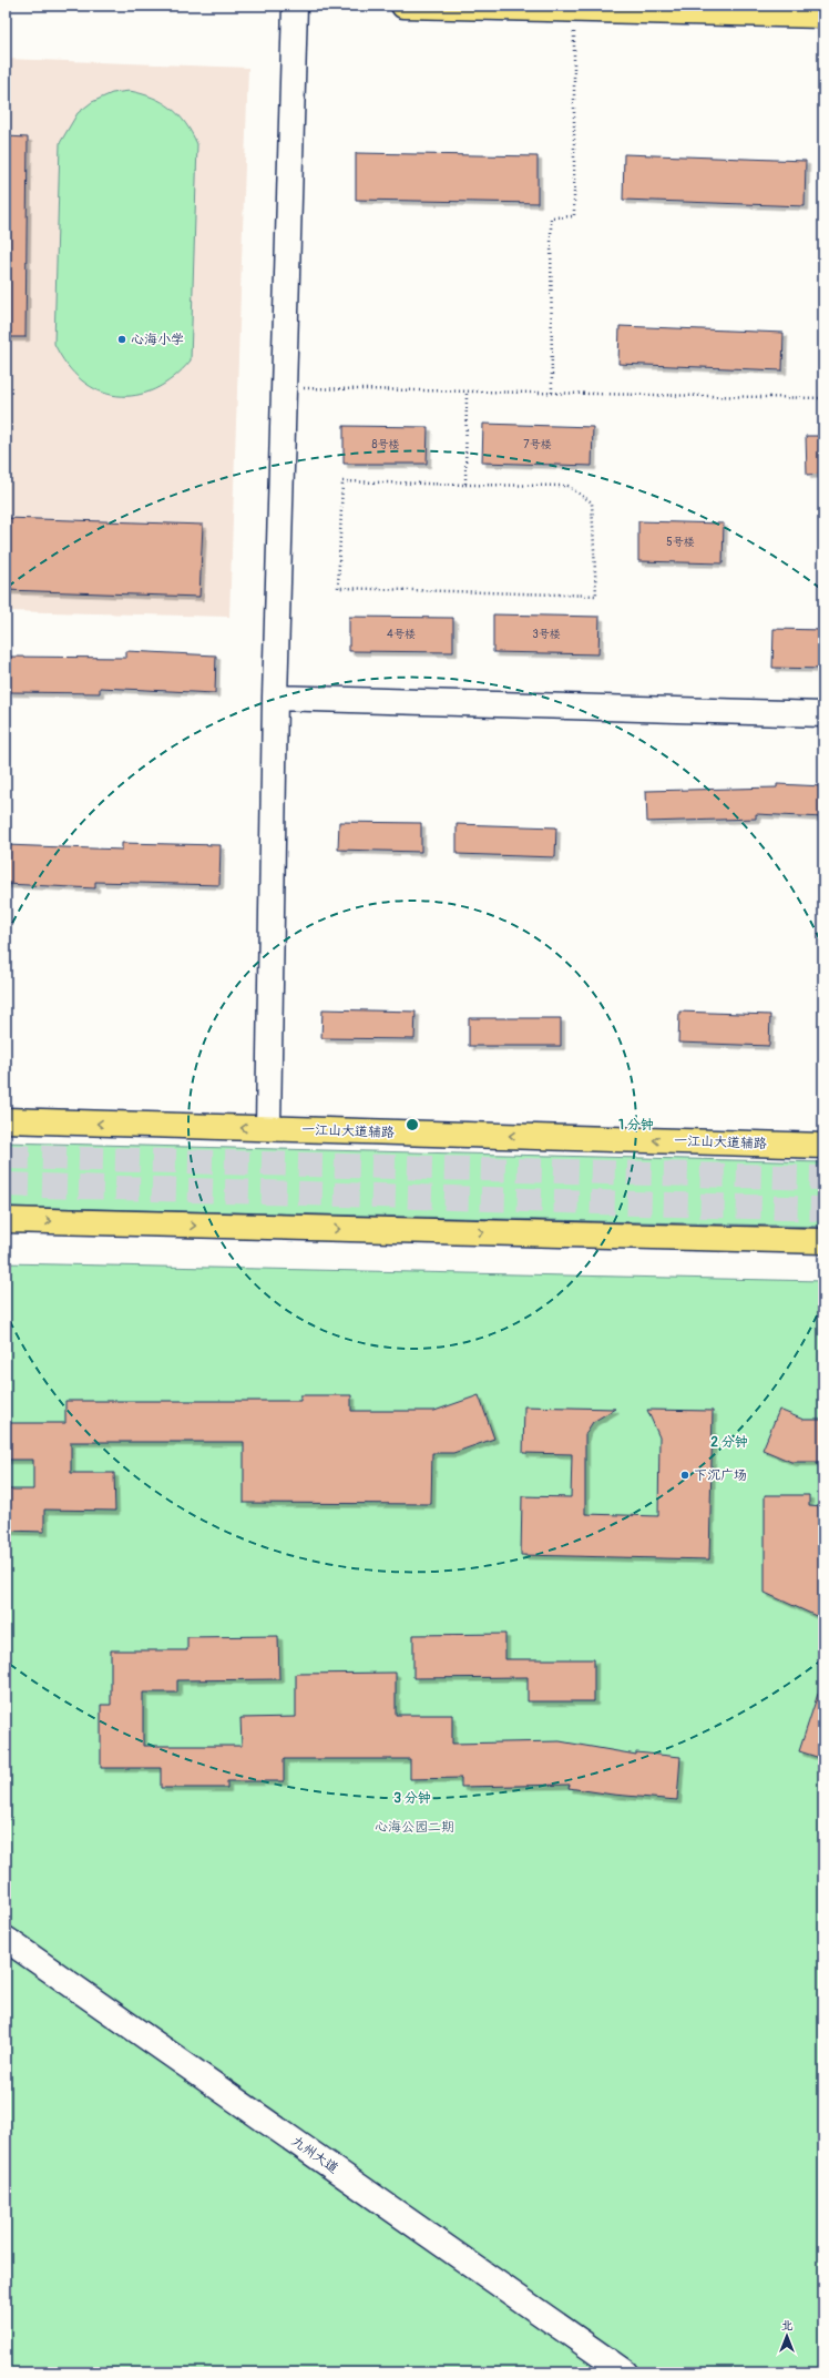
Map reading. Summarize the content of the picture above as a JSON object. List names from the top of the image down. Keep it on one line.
{"streets":{"main road":["一江山大道辅路"],"street":["九州大道"]},"parks":["心海公园二期"],"places":["心海小学","下沉广场"],"house_numbers":["8号楼","7号楼","5号楼","4号楼","3号楼"],"north":"top","rings":["1 分钟","2 分钟","3 分钟"]}
